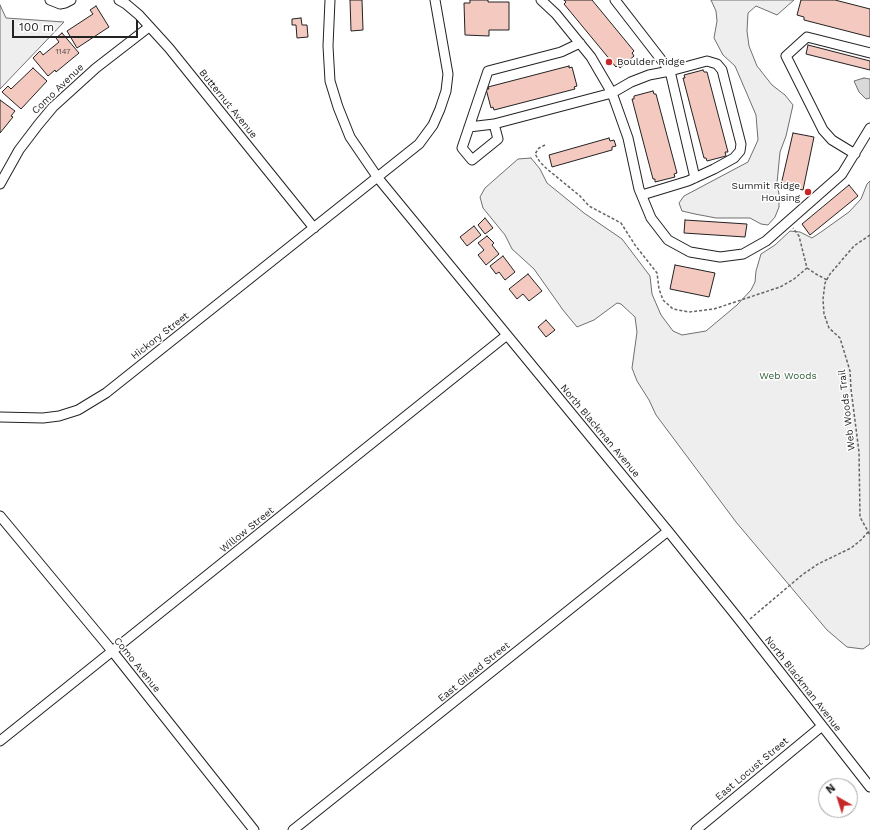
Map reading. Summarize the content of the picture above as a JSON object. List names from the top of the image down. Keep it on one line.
{"streets":{"street":["Como Avenue","Butternut Avenue","Hickory Street","North Blackman Avenue","Willow Street","East Gilead Street","East Locust Street"],"path":["Web Woods Trail"]},"crossings":[["Como Avenue","Butternut Avenue"],["Como Avenue","Willow Street"],["Butternut Avenue","Hickory Street"],["Hickory Street","North Blackman Avenue"],["North Blackman Avenue","Willow Street"],["North Blackman Avenue","East Gilead Street"],["North Blackman Avenue","East Locust Street"]],"parks":["Web Woods"],"places":["Boulder Ridge","Summit Ridge Housing"],"house_numbers":["1147"],"scale_bar":"100 m","north":"top left"}
